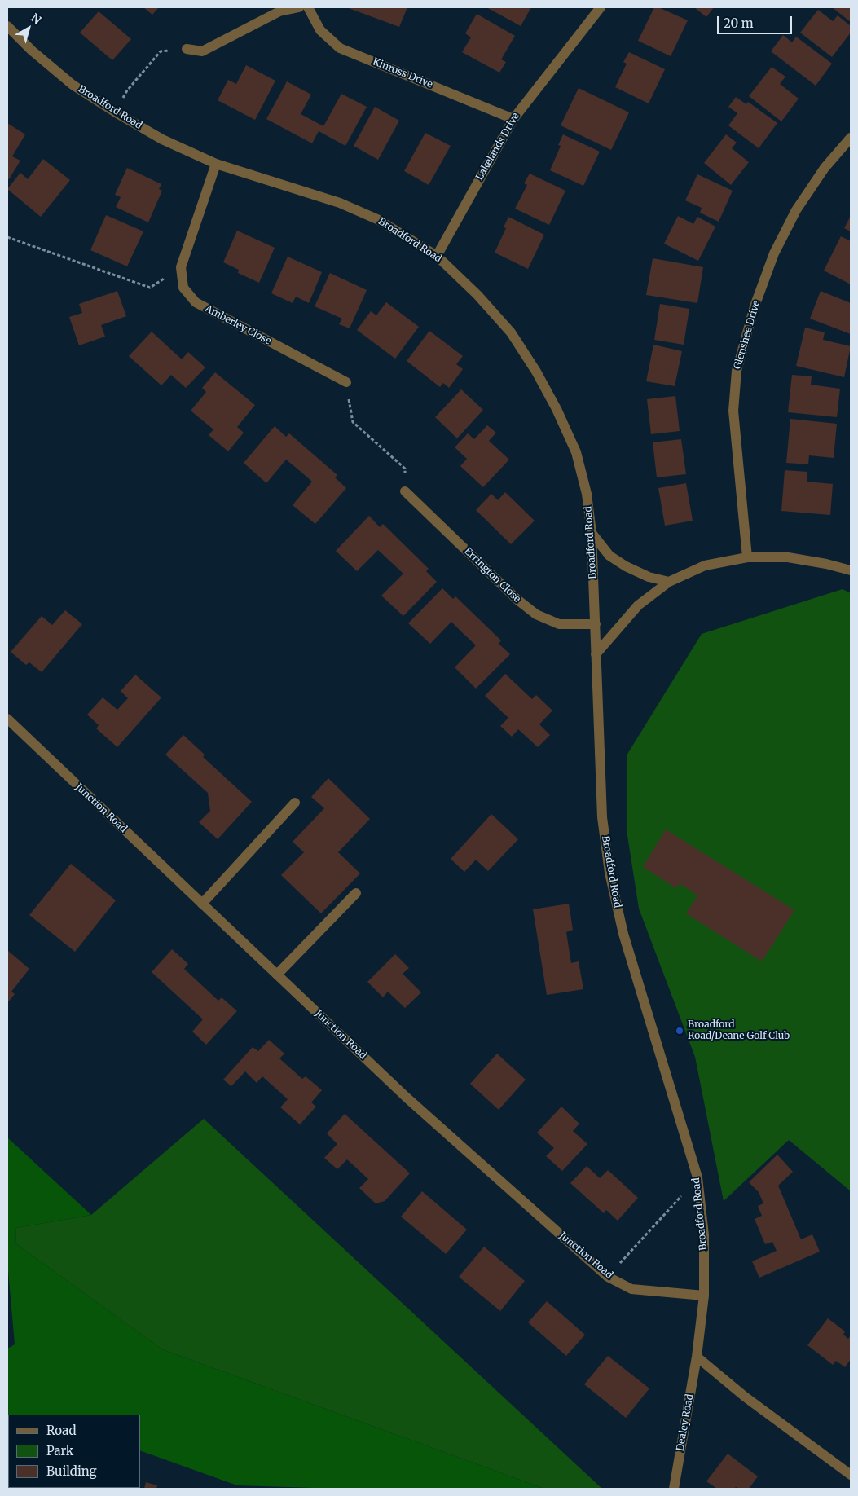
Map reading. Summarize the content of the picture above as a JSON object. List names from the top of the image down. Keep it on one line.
{"streets":{"street":["Kinross Drive","Broadford Road","Lakelands Drive","Amberley Close","Glenshee Drive","Errington Close","Junction Road","Dealey Road"]},"crossings":[["Kinross Drive","Lakelands Drive"],["Broadford Road","Lakelands Drive"],["Broadford Road","Amberley Close"],["Broadford Road","Errington Close"],["Broadford Road","Junction Road"],["Broadford Road","Dealey Road"]],"places":["Broadford Road/Deane Golf Club"],"legend":["Road","Park","Building"],"scale_bar":"20 m","north":"top right"}
